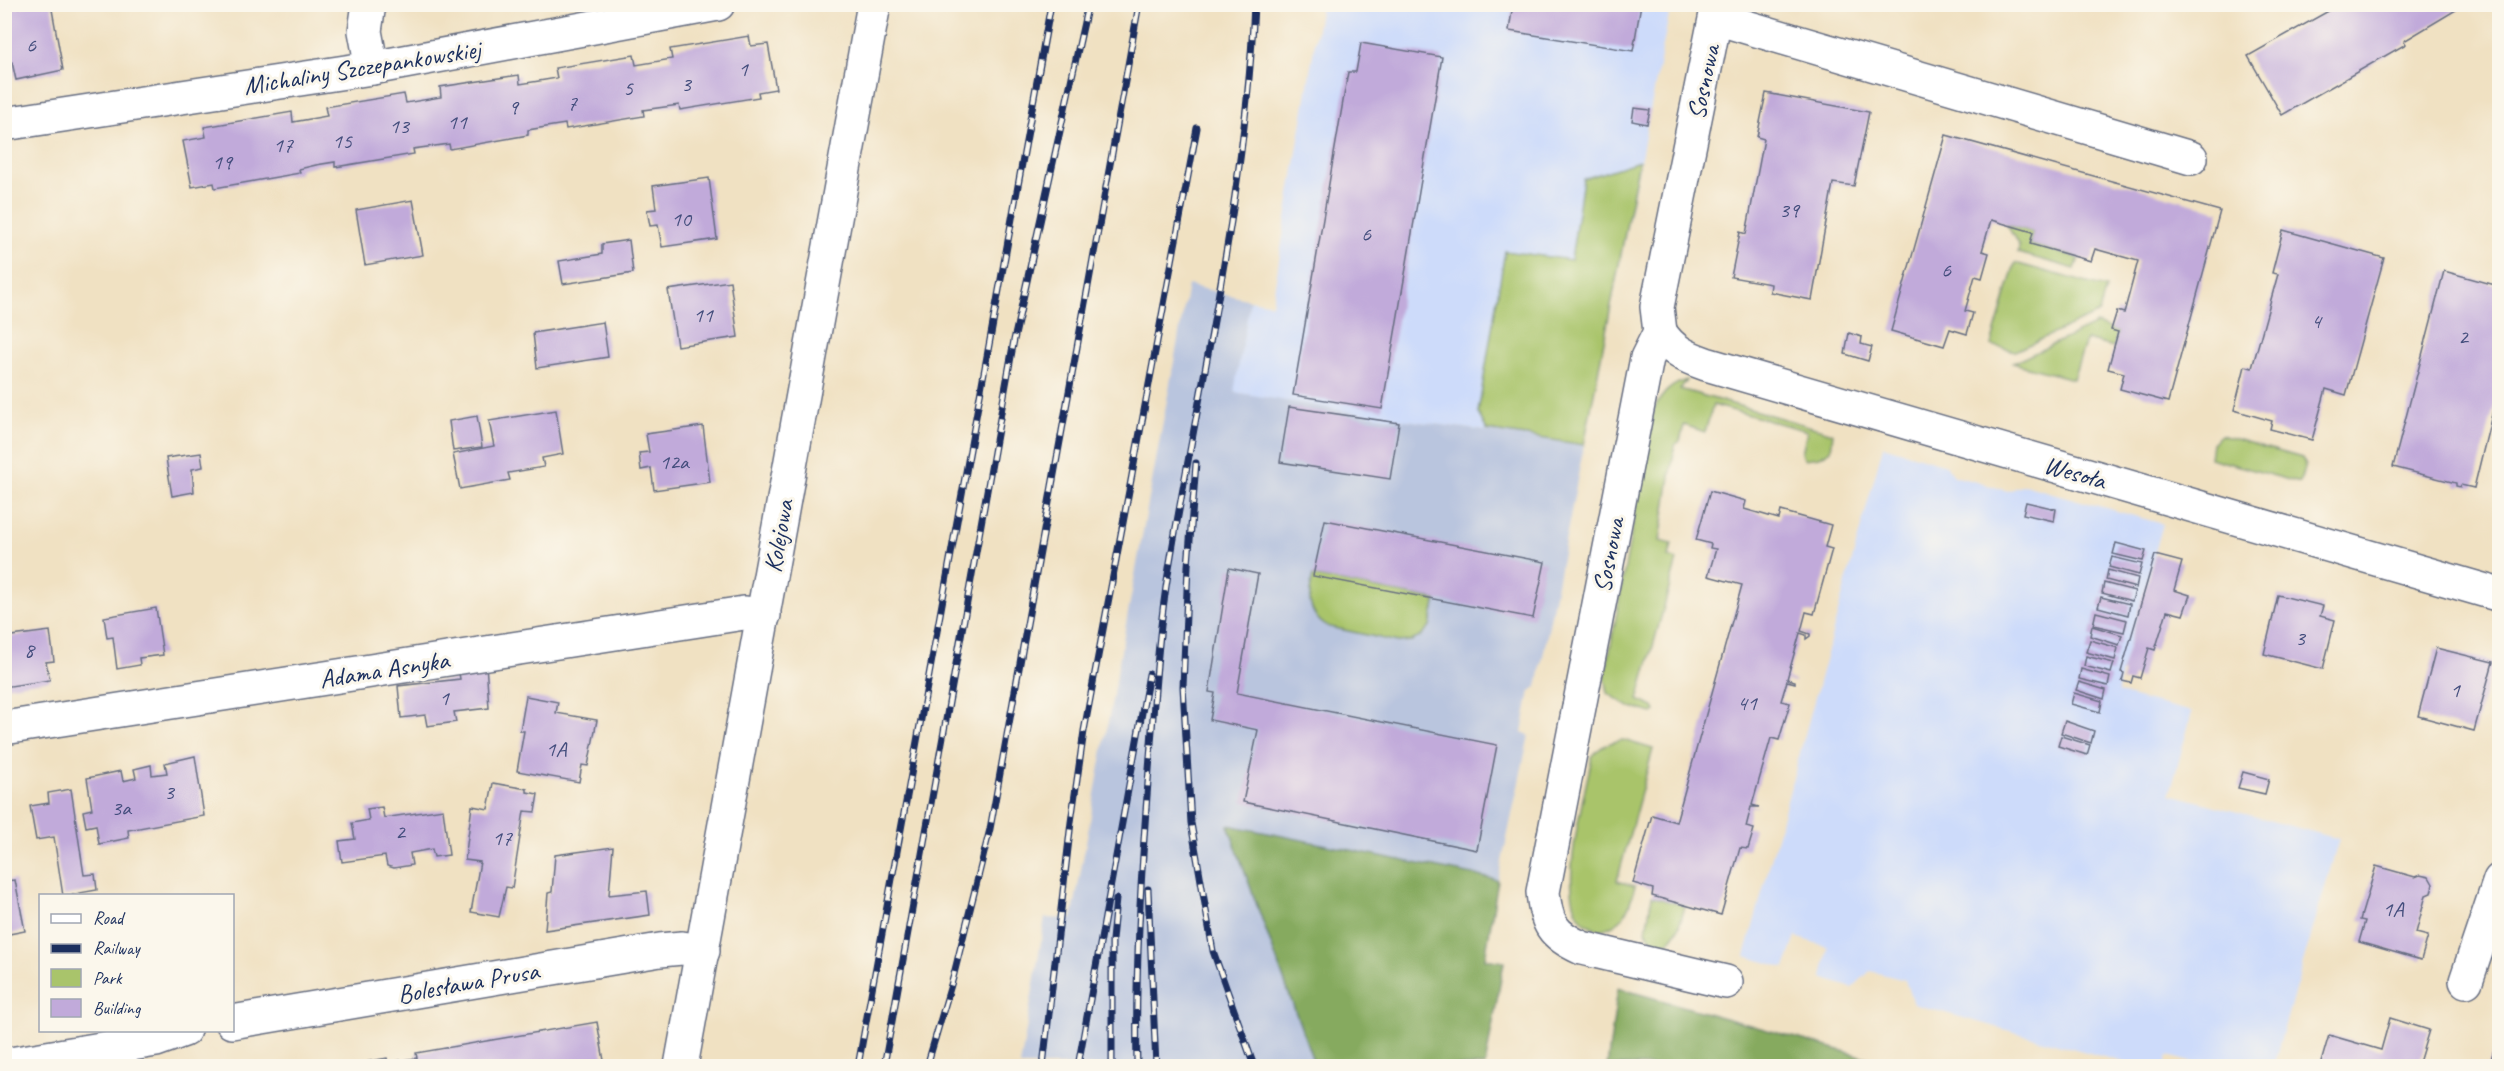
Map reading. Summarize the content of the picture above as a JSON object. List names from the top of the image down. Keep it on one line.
{"streets":{"street":["Michaliny Szczepankowskiej","Sosnowa","Wesoła","Kolejowa","Adama Asnyka","Bolesława Prusa"]},"crossings":[["Sosnowa","Wesoła"],["Kolejowa","Adama Asnyka"],["Kolejowa","Bolesława Prusa"]],"house_numbers":["6","1","3","5","7","9","11","13","15","17","19","39","10","6","6","11","4","2","12a","3","8","1","1","41","1A","3","3a","2","17","1A"],"legend":["Road","Railway","Park","Building"]}
